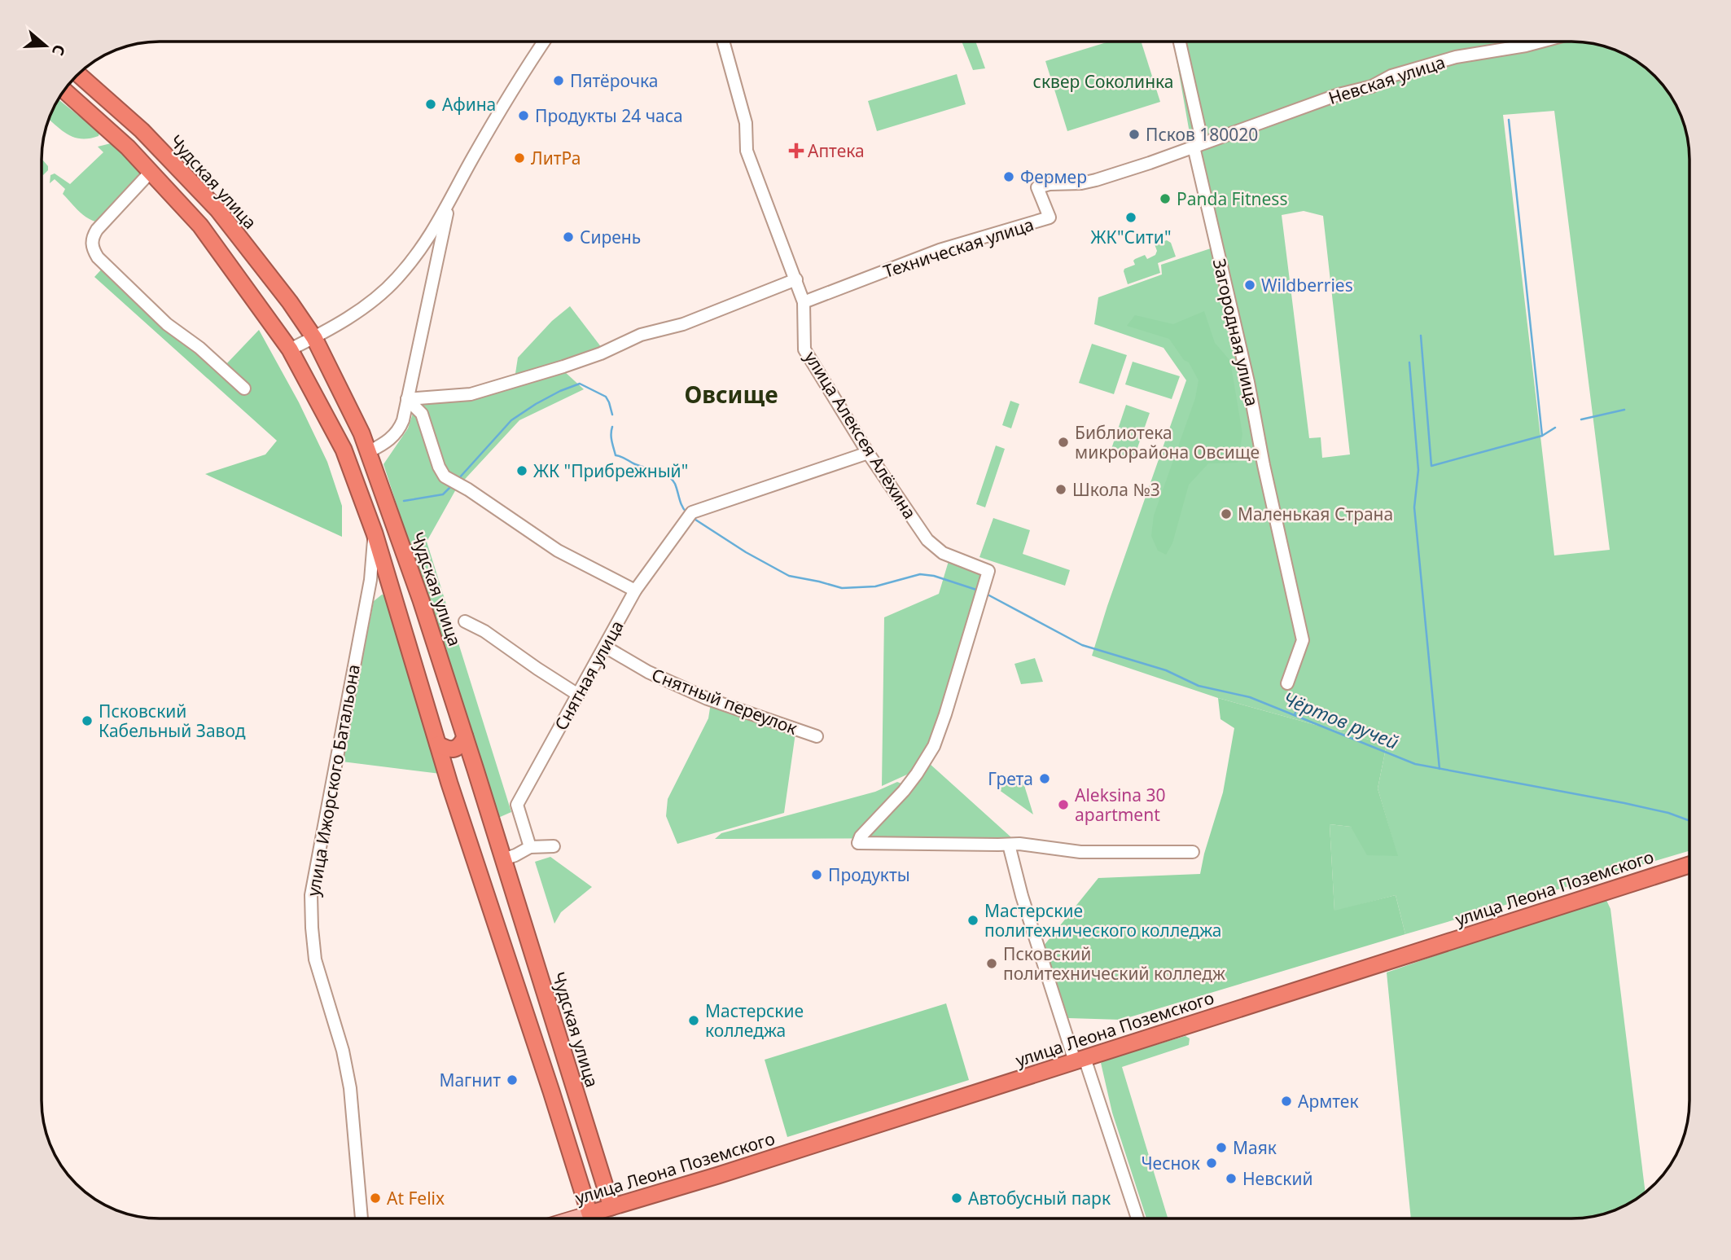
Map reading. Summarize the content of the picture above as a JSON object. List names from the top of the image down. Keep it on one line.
{"streets":{"highway":["Чудская улица","улица Леона Поземского"],"street":["Невская улица","Техническая улица","Загородная улица","улица Алексея Алёхина","Снятная улица","Снятный переулок","улица Ижорского Батальона"]},"crossings":[["Невская улица","Техническая улица"],["Невская улица","Загородная улица"],["Чудская улица","улица Леона Поземского"],["Техническая улица","Загородная улица"],["Техническая улица","улица Алексея Алёхина"],["улица Алексея Алёхина","Снятная улица"],["Снятная улица","Снятный переулок"]],"districts":["Овсище"],"water":["Чёртов ручей"],"parks":["сквер Соколинка"],"places":{"other":["Пятёрочка","Афина","Продукты 24 часа","Псков 180020","ЛитРа","Фермер","Panda Fitness","ЖК\"Сити\"","Сирень","Wildberries","Библиотека микрорайона Овсище","ЖК \"Прибрежный\"","Школа №3","Маленькая Страна","Псковский Кабельный Завод","Грета","Aleksina 30 apartment","Продукты","Мастерские политехнического колледжа","Псковский политехнический колледж","Мастерские колледжа","Магнит","Армтек","Маяк","Чеснок","Невский","At Felix","Автобусный парк"],"health":["Аптека"]},"north":"right"}
